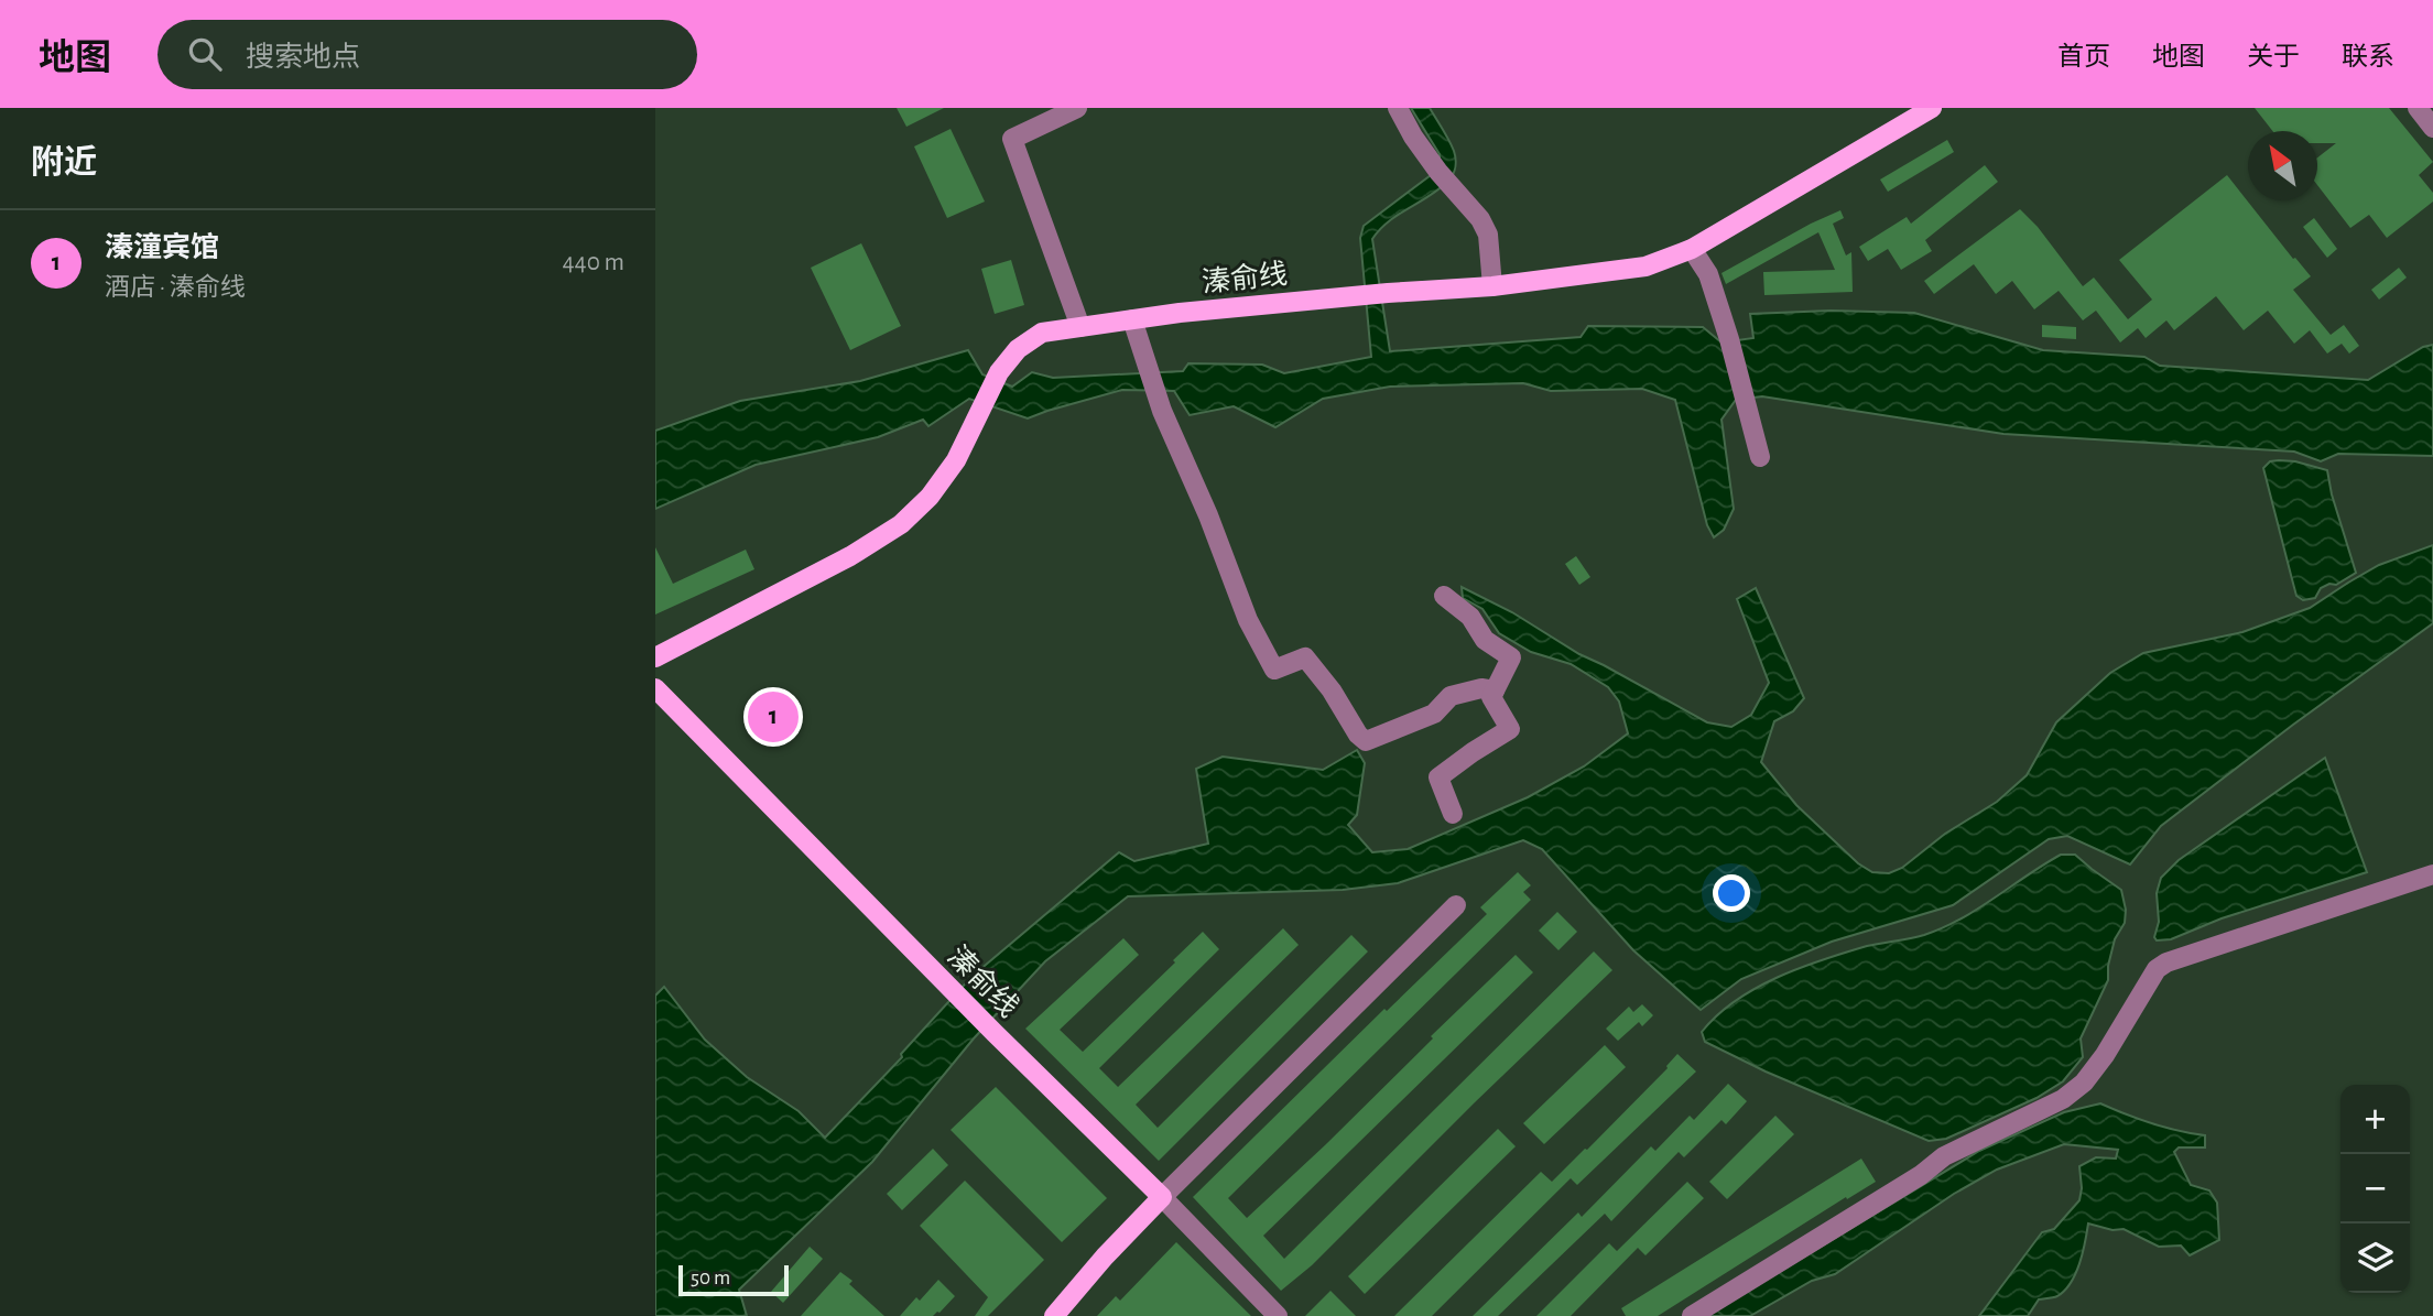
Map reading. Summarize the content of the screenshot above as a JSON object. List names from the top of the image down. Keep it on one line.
{"streets":{"main road":["溱俞线"]},"scale_bar":"50 m","north":"top left","page":{"header":"地图","search":"搜索地点","nav":["首页","地图","关于","联系"],"heading":"附近","list":[{"mark":"1","name":"溱潼宾馆","note":"酒店 · 溱俞线","value":"440 m"}],"pins":"1","map_buttons":["+","−"],"scale":"50 m"}}
